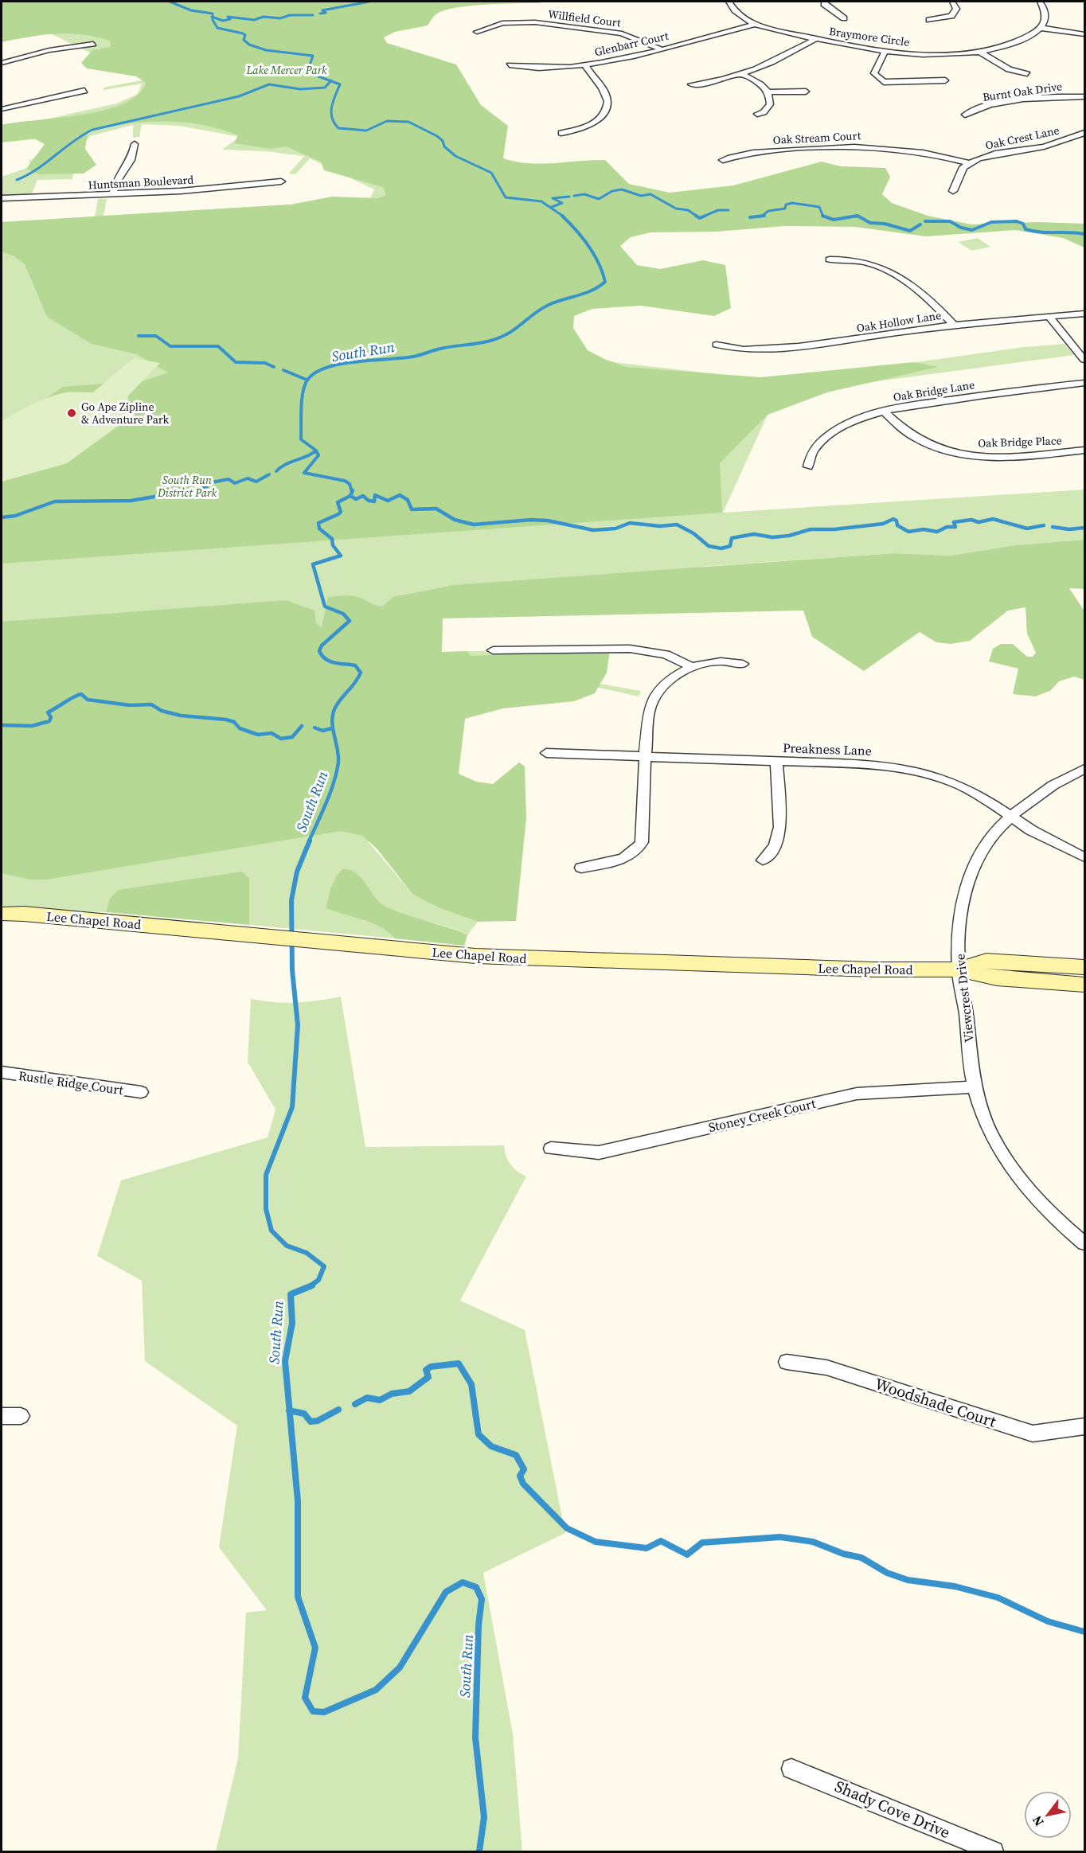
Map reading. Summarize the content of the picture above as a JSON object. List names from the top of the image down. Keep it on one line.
{"streets":{"main road":["Lee Chapel Road"],"street":["Willfield Court","Braymore Circle","Glenbarr Court","Burnt Oak Drive","Oak Stream Court","Oak Crest Lane","Huntsman Boulevard","Oak Hollow Lane","Oak Bridge Lane","Oak Bridge Place","Preakness Lane","Viewcrest Drive","Rustle Ridge Court","Stoney Creek Court","Woodshade Court","Shady Cove Drive"]},"crossings":[["Willfield Court","Glenbarr Court"],["Braymore Circle","Glenbarr Court"],["Oak Stream Court","Oak Crest Lane"],["Oak Bridge Lane","Oak Bridge Place"],["Preakness Lane","Viewcrest Drive"],["Lee Chapel Road","Viewcrest Drive"],["Viewcrest Drive","Stoney Creek Court"]],"water":["South Run"],"parks":["Lake Mercer Park","South Run District Park"],"places":["Go Ape Zipline & Adventure Park"],"north":"bottom left"}
